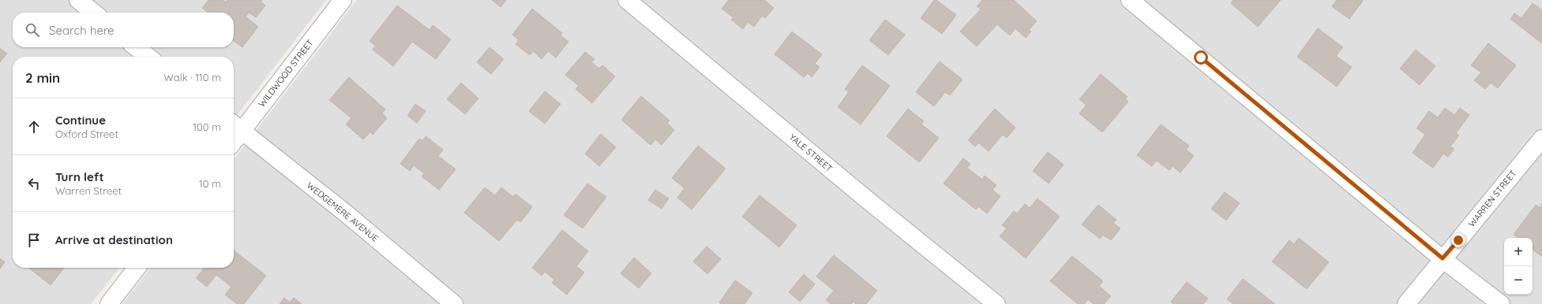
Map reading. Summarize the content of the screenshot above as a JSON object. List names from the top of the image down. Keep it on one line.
{"streets":{"street":["WILDWOOD STREET","YALE STREET","WARREN STREET","WEDGEMERE AVENUE"]},"crossings":[["WILDWOOD STREET","WEDGEMERE AVENUE"]],"page":{"search":"Search here","heading":["2 min","Walk · 110 m"],"list":[["Continue","Oxford Street","100 m"],["Turn left","Warren Street","10 m"],"Arrive at destination"],"map_buttons":["+","−"]}}
